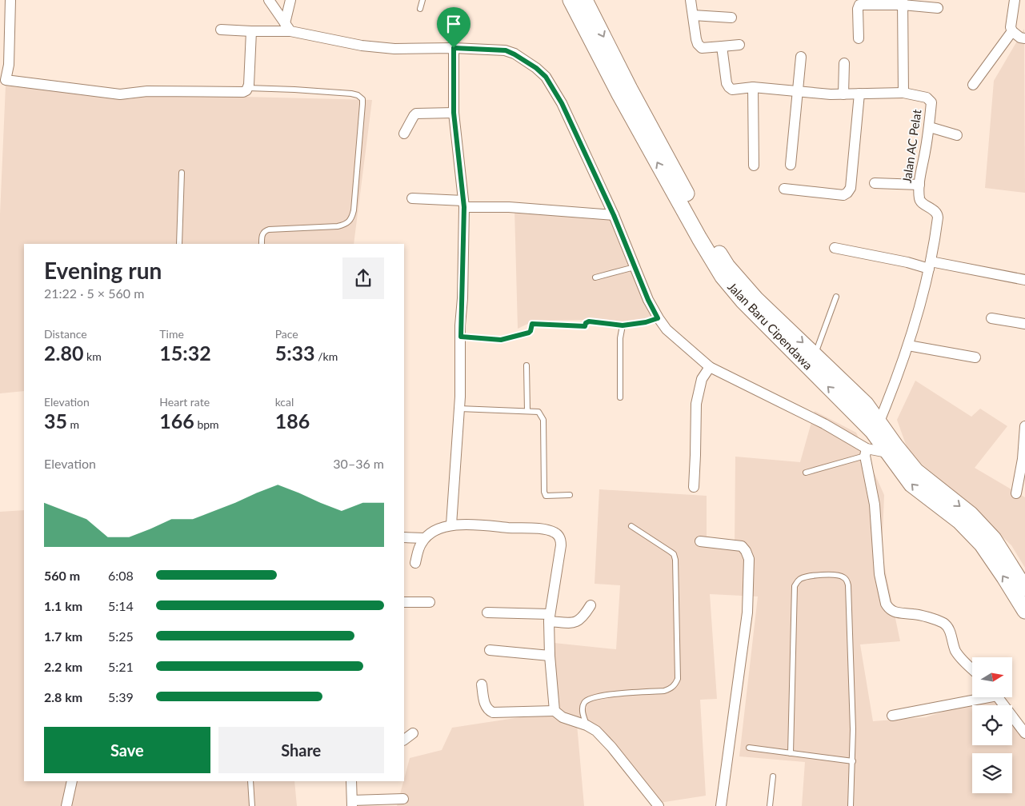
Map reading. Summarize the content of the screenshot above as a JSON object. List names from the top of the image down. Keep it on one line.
{"streets":{"main road":["Jalan Baru Cipendawa"],"street":["Jalan AC Pelat"]},"north":"right","page":{"heading":["Evening run","21:22 · 5 × 560 m"],"stats":[["Distance","2.80 km"],["Time","15:32"],["Pace","5:33 /km"],["Elevation","35 m"],["Heart rate","166 bpm"],["kcal","186"]],"chart":["Elevation","30–36 m"],"list":[{"name":"560 m","note":"6:08"},{"name":"1.1 km","note":"5:14"},{"name":"1.7 km","note":"5:25"},{"name":"2.2 km","note":"5:21"},{"name":"2.8 km","note":"5:39"}],"buttons":["Save","Share"]}}
